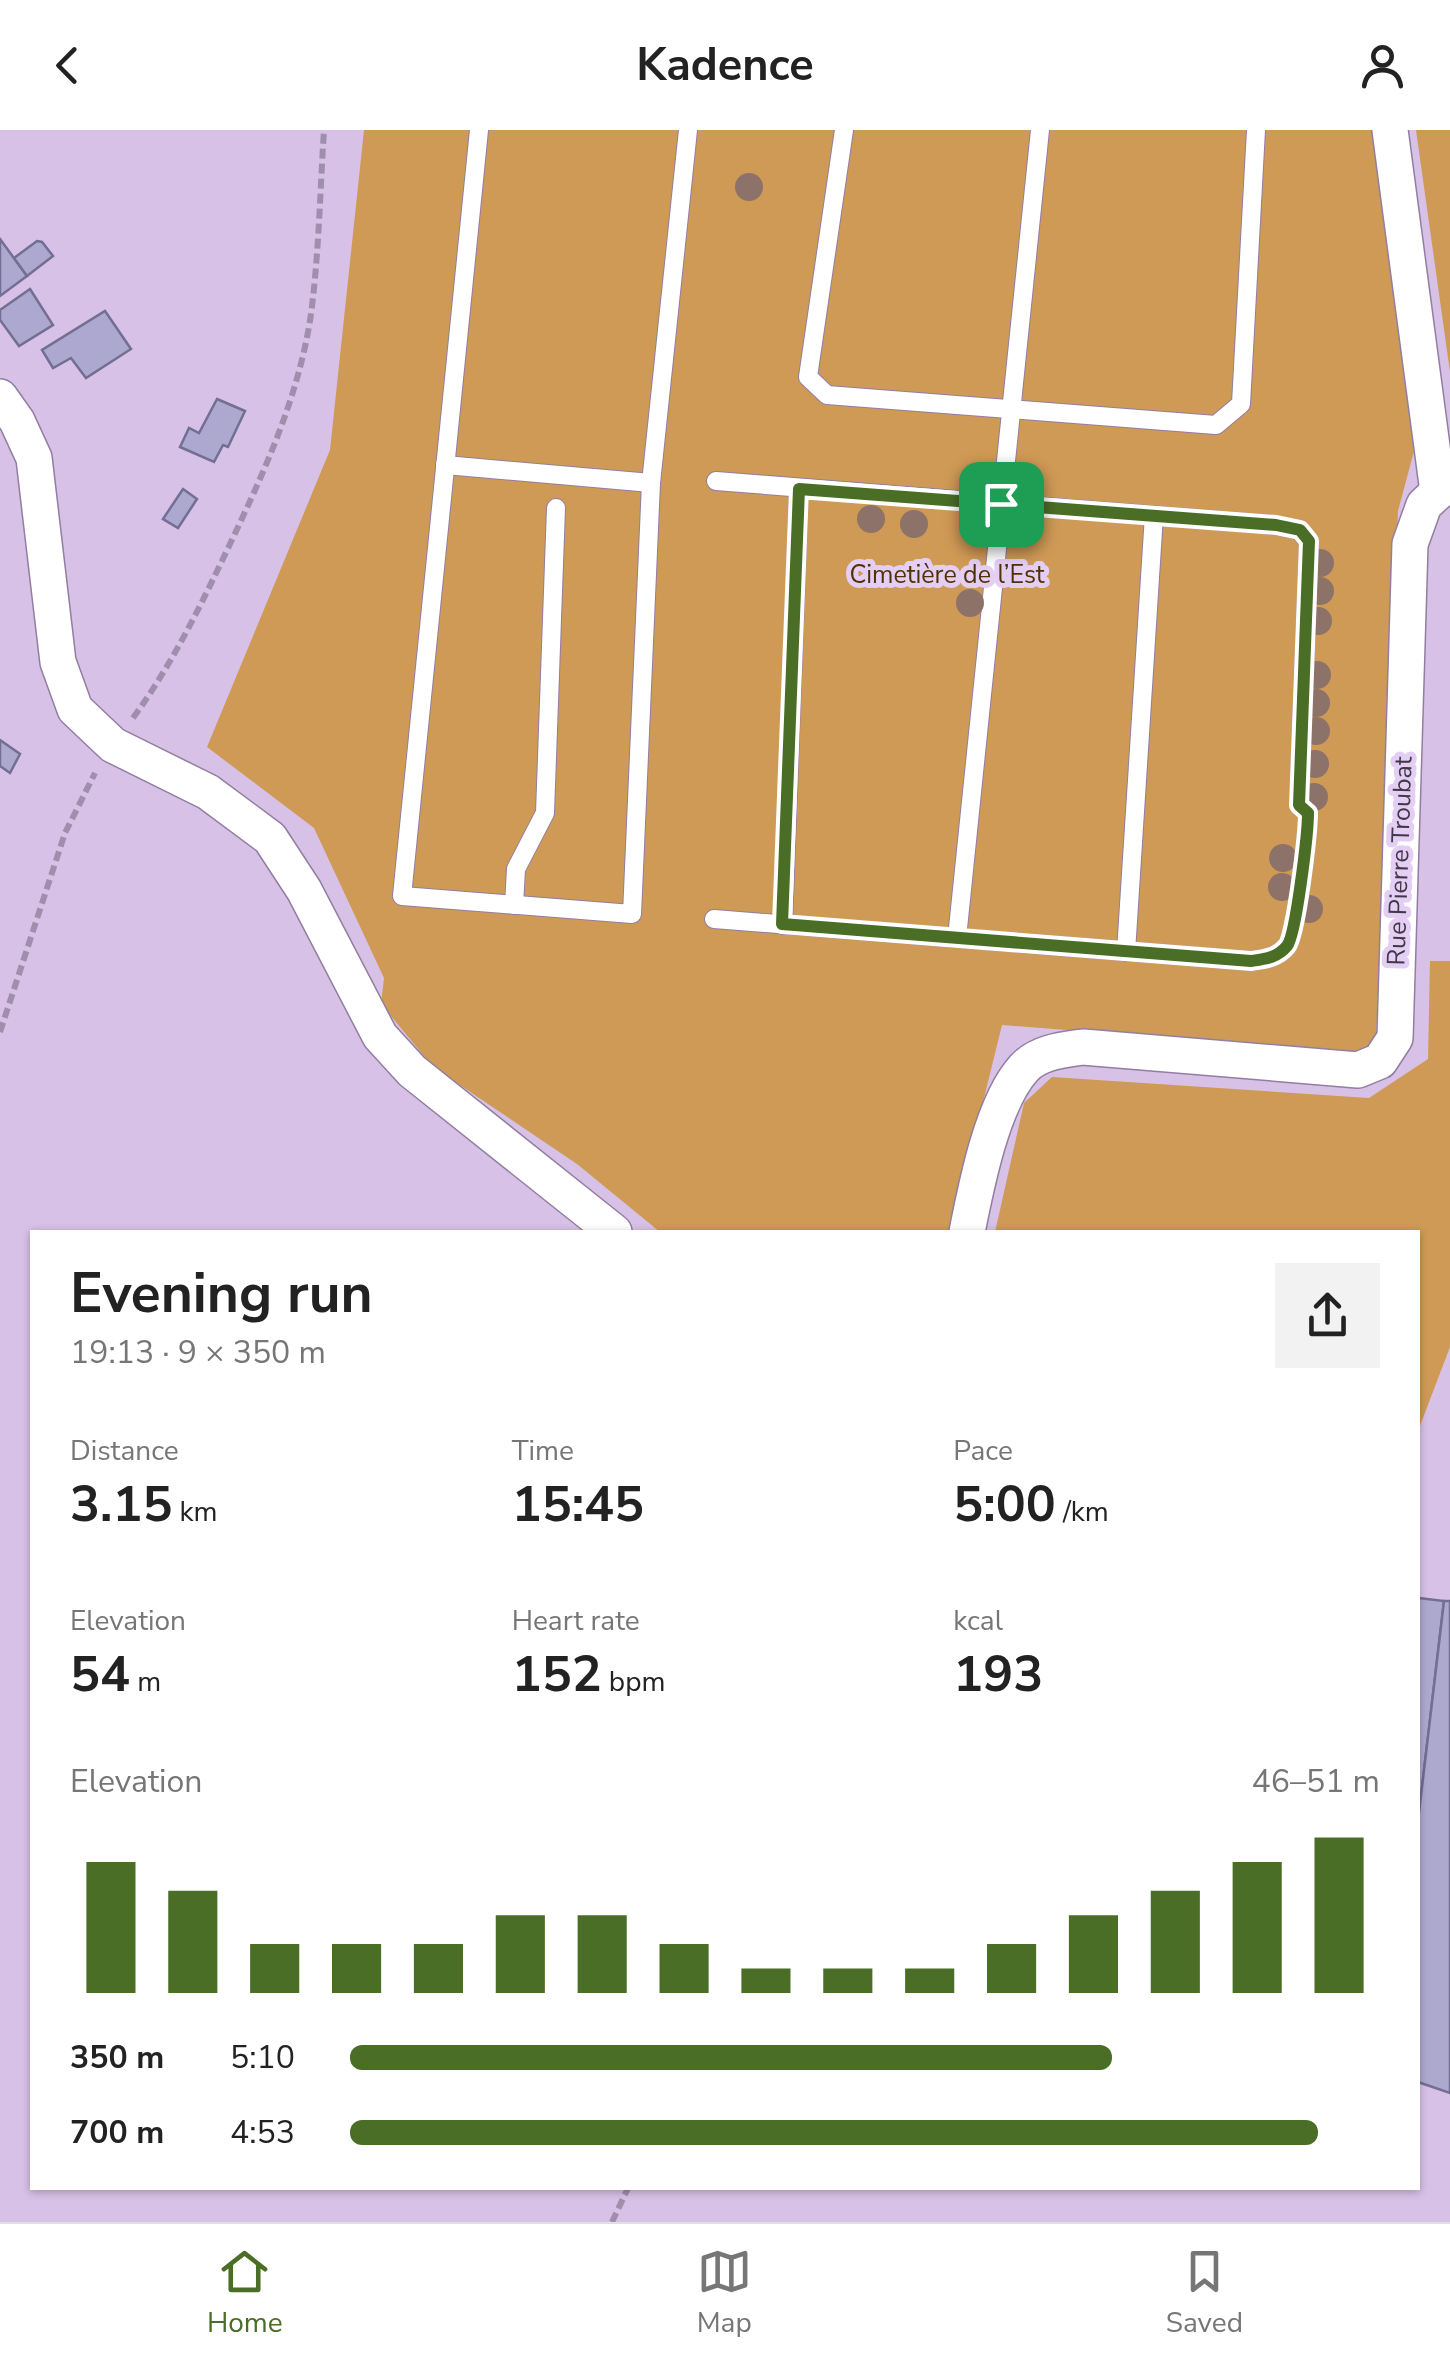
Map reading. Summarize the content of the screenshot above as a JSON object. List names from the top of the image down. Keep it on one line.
{"streets":{"street":["Rue Pierre Troubat"]},"parks":["Cimetière de l’Est"],"page":{"header":"Kadence","heading":["Evening run","19:13 · 9 × 350 m"],"stats":[["Distance","3.15 km"],["Time","15:45"],["Pace","5:00 /km"],["Elevation","54 m"],["Heart rate","152 bpm"],["kcal","193"]],"chart":["Elevation","46–51 m"],"list":[{"name":"350 m","note":"5:10"},{"name":"700 m","note":"4:53"}],"tabs":["Home","Map","Saved"]}}
